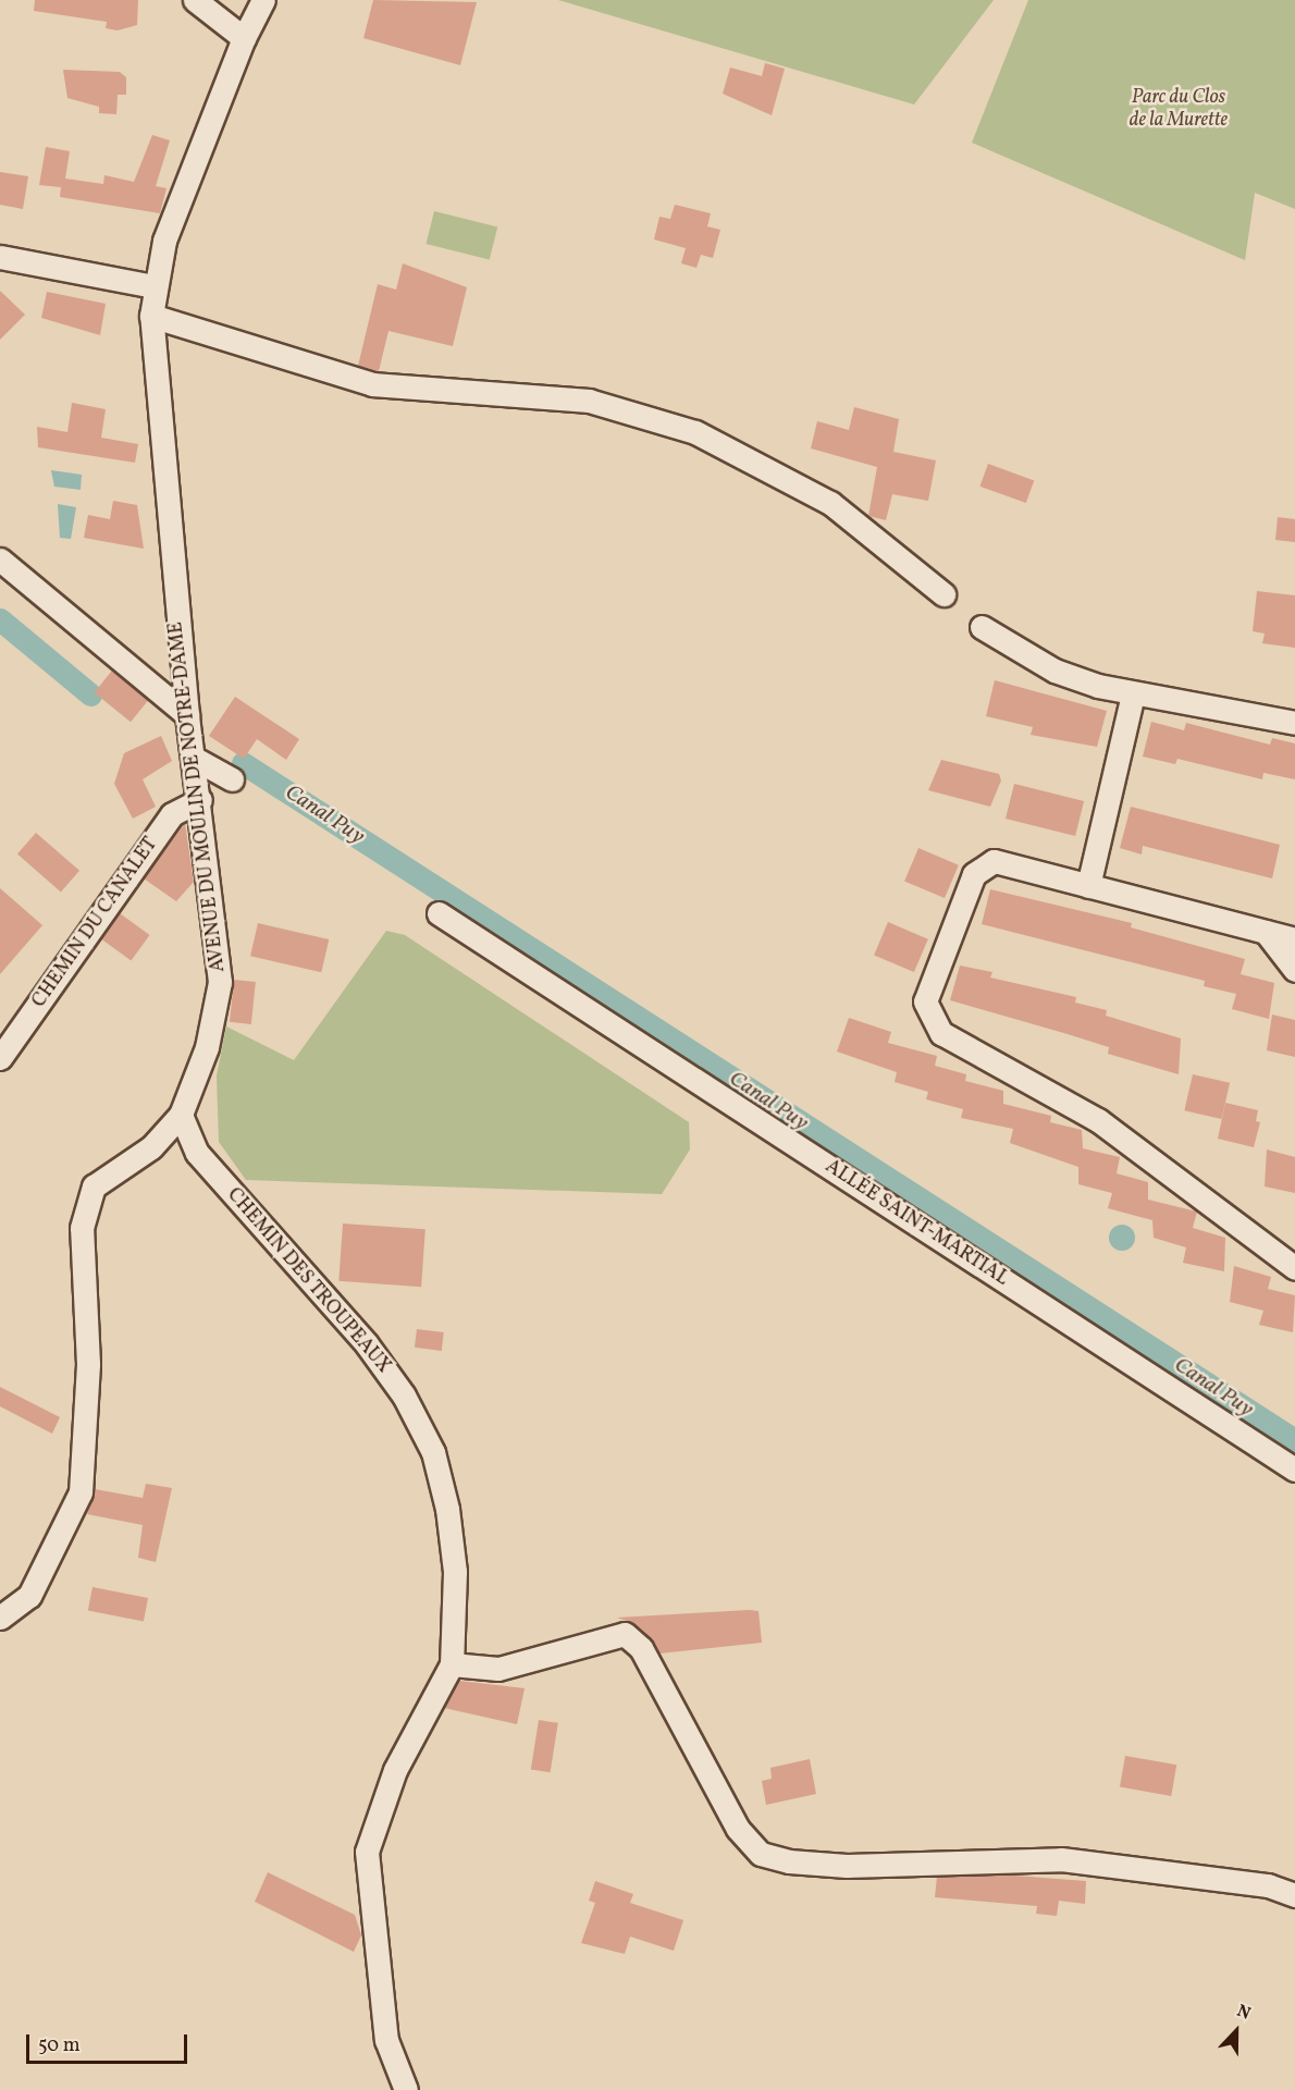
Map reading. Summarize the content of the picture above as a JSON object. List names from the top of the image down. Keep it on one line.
{"streets":{"street":["AVENUE DU MOULIN DE NOTRE-DAME","CHEMIN DU CANALET","ALLÉE SAINT-MARTIAL","CHEMIN DES TROUPEAUX"]},"crossings":[["AVENUE DU MOULIN DE NOTRE-DAME","CHEMIN DU CANALET"],["AVENUE DU MOULIN DE NOTRE-DAME","CHEMIN DES TROUPEAUX"]],"water":["Canal Puy"],"parks":["Parc du Clos de la Murette"],"scale_bar":"50 m","north":"top"}
